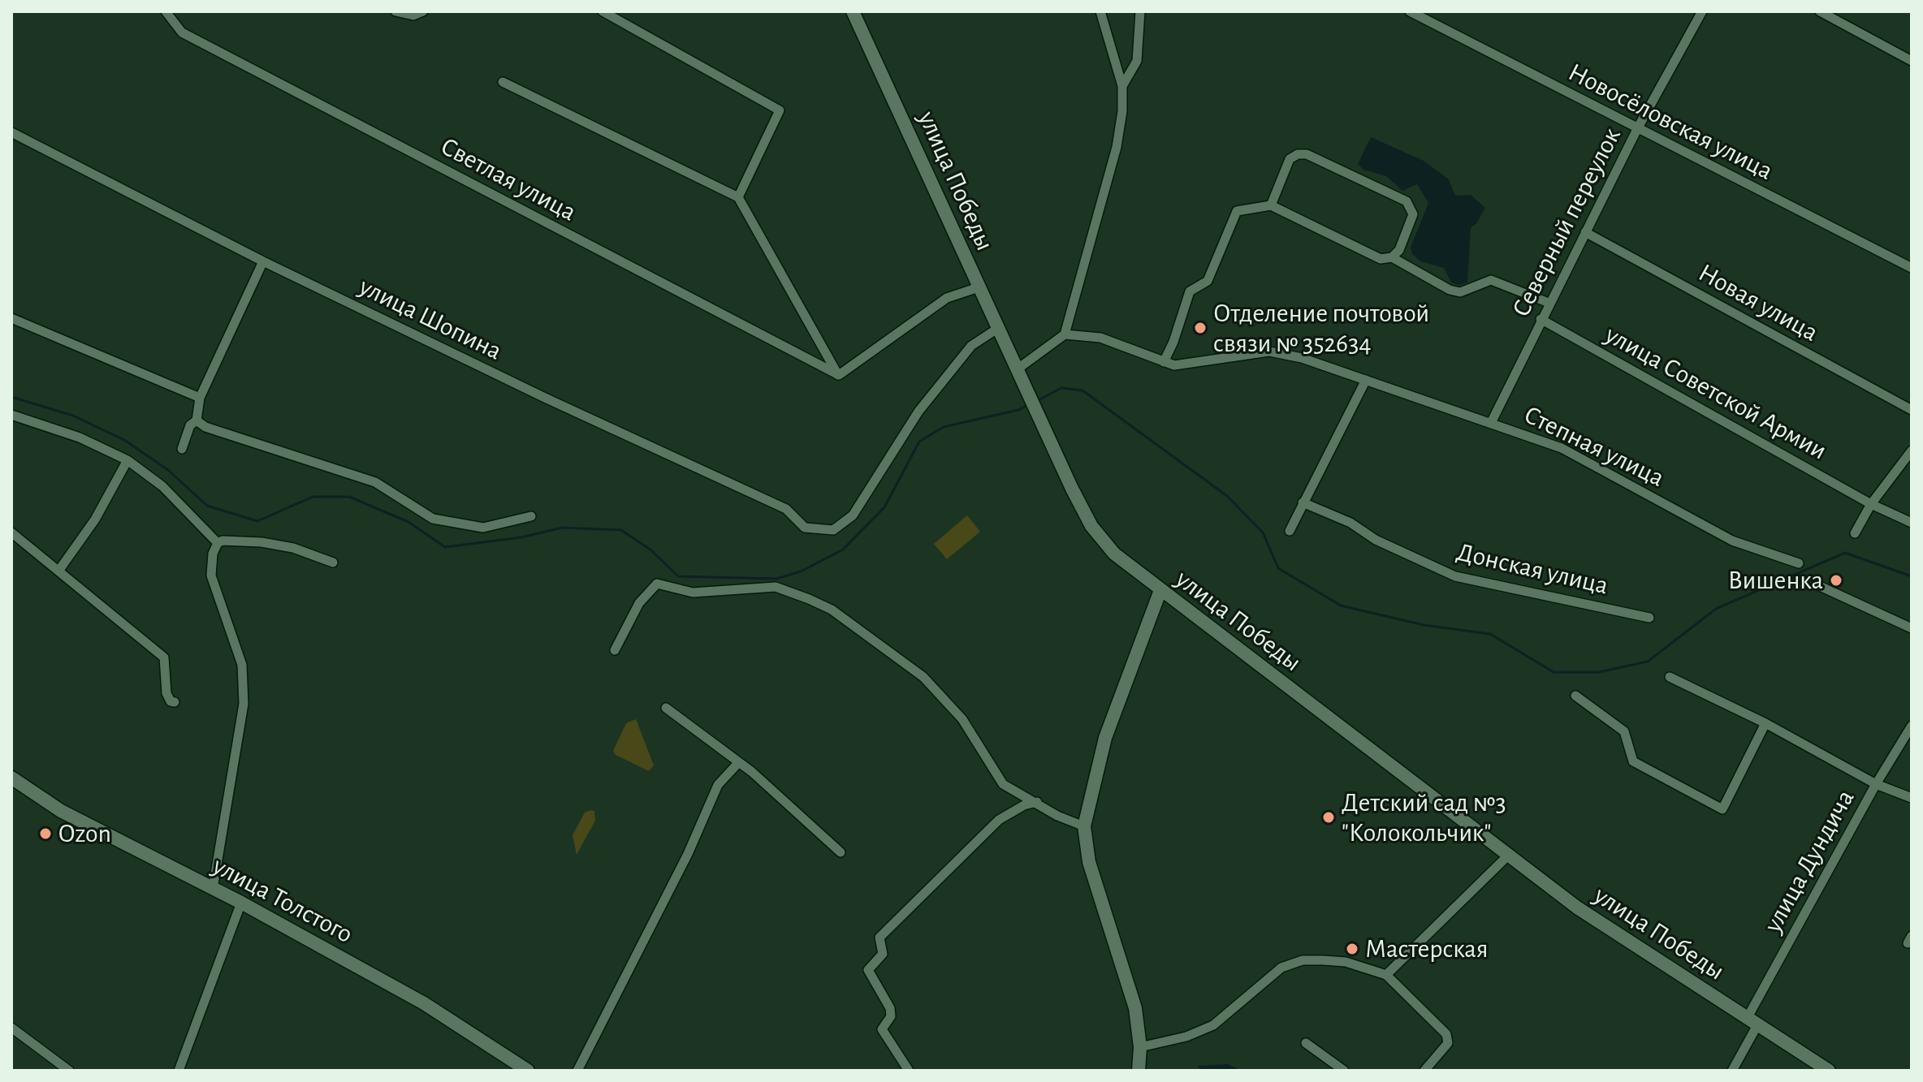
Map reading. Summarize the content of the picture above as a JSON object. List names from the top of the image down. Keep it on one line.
{"streets":{"street":["Новосёловская улица","Светлая улица","улица Победы","Северный переулок","Новая улица","улица Шопина","улица Советской Армии","Степная улица","Донская улица","улица Дундича","улица Толстого"]},"crossings":[["Новосёловская улица","Северный переулок"],["улица Победы","улица Шопина"],["улица Победы","улица Дундича"],["Северный переулок","Новая улица"],["Северный переулок","улица Советской Армии"],["Северный переулок","Степная улица"]],"places":["Отделение почтовой связи № 352634","Вишенка","Детский сад №3 \"Колокольчик\"","Ozon","Мастерская"]}
